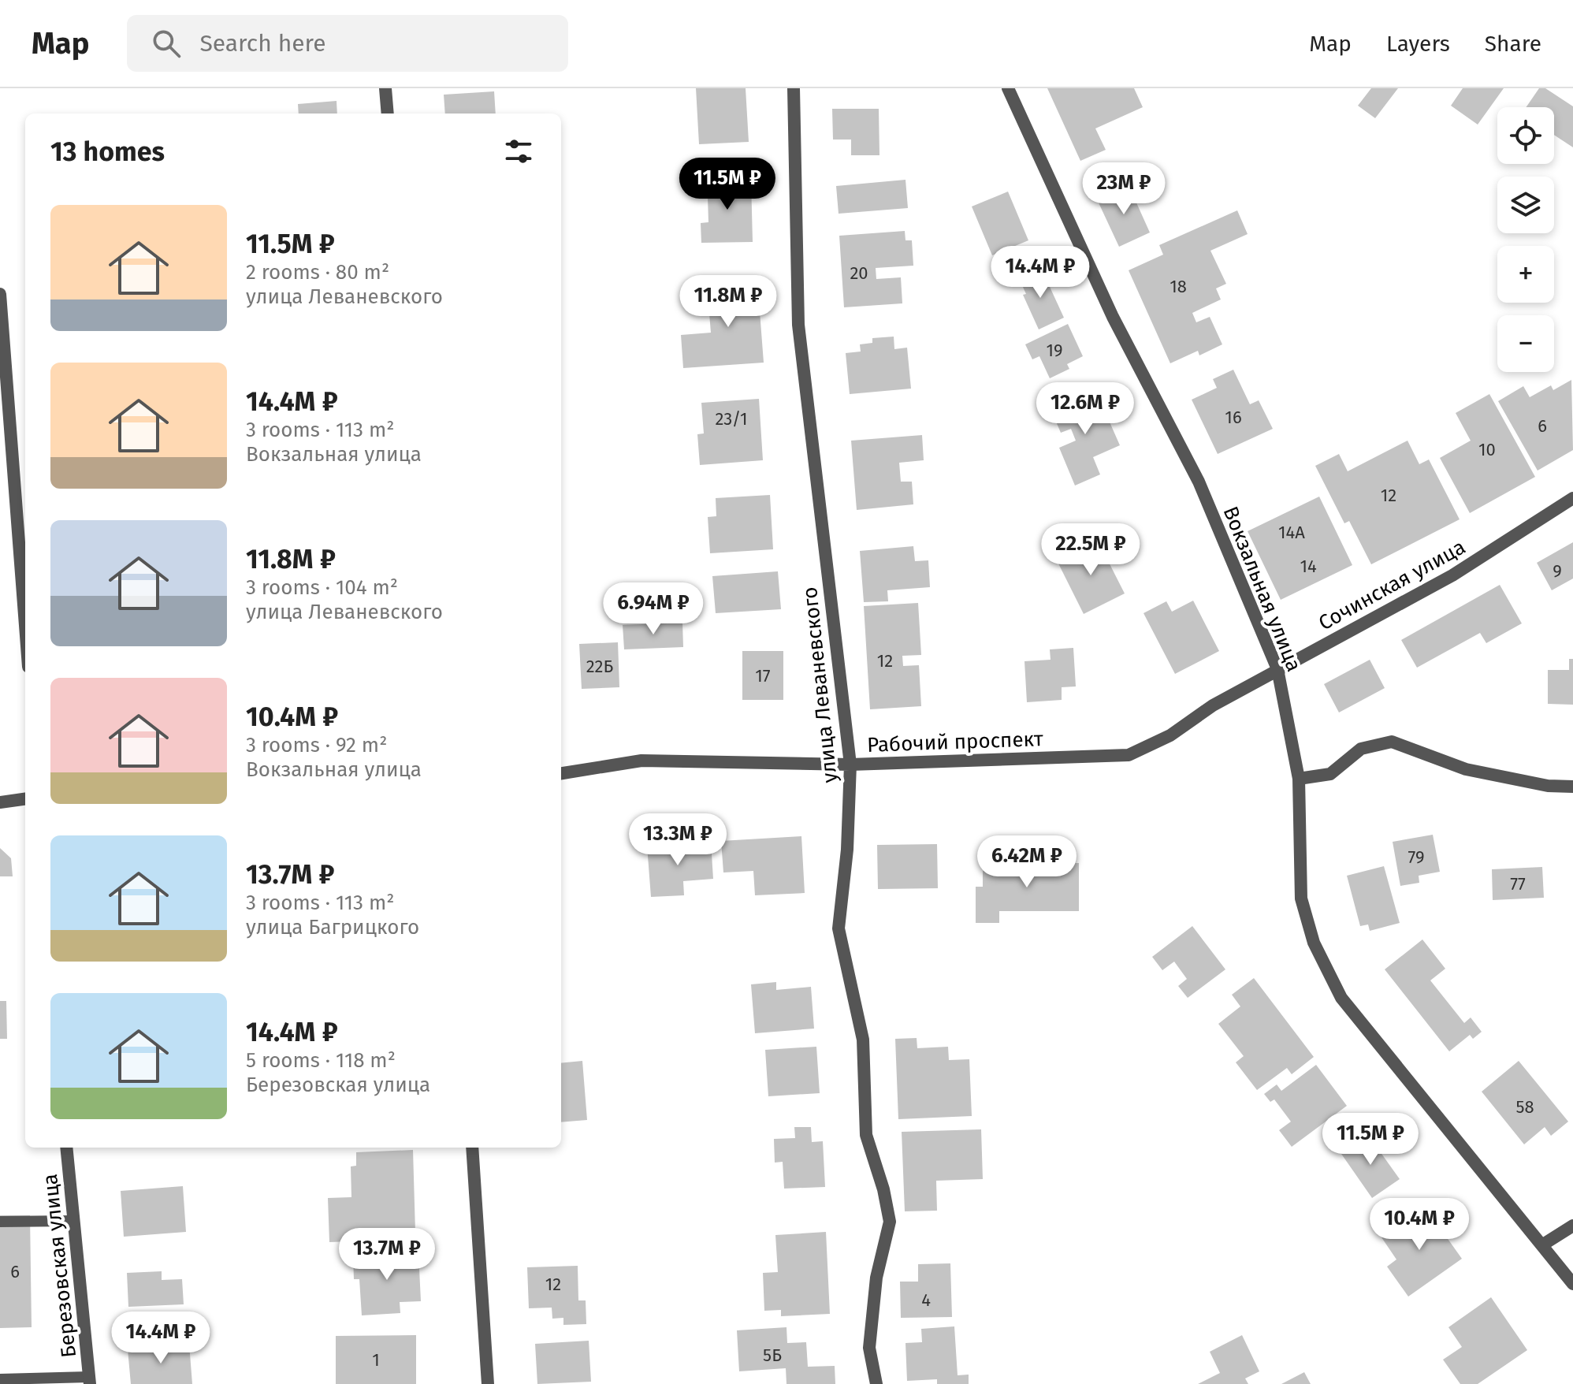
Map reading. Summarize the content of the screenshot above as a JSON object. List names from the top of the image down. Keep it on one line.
{"streets":{"street":["Сочинская улица","Вокзальная улица","улица Леваневского","Рабочий проспект","Березовская улица"]},"crossings":[["Сочинская улица","Вокзальная улица"],["Сочинская улица","Рабочий проспект"],["улица Леваневского","Рабочий проспект"]],"house_numbers":["20","18","19","16","23/1","6","10","12","14А","14","9","12","22Б","17","79","77","58","6","12","4","5Б","1"],"page":{"header":"Map","search":"Search here","nav":["Map","Layers","Share"],"map_buttons":["+","−"],"heading":"13 homes","price":["11.5M ₽","23M ₽","14.4M ₽","11.8M ₽","12.6M ₽","22.5M ₽","6.94M ₽","13.3M ₽","6.42M ₽","11.5M ₽","10.4M ₽","13.7M ₽","14.4M ₽"],"list":[{"name":"11.5M ₽","note":"2 rooms · 80 m² · улица Леваневского"},{"name":"14.4M ₽","note":"3 rooms · 113 m² · Вокзальная улица"},{"name":"11.8M ₽","note":"3 rooms · 104 m² · улица Леваневского"},{"name":"10.4M ₽","note":"3 rooms · 92 m² · Вокзальная улица"},{"name":"13.7M ₽","note":"3 rooms · 113 m² · улица Багрицкого"},{"name":"14.4M ₽","note":"5 rooms · 118 m² · Березовская улица"}]}}
